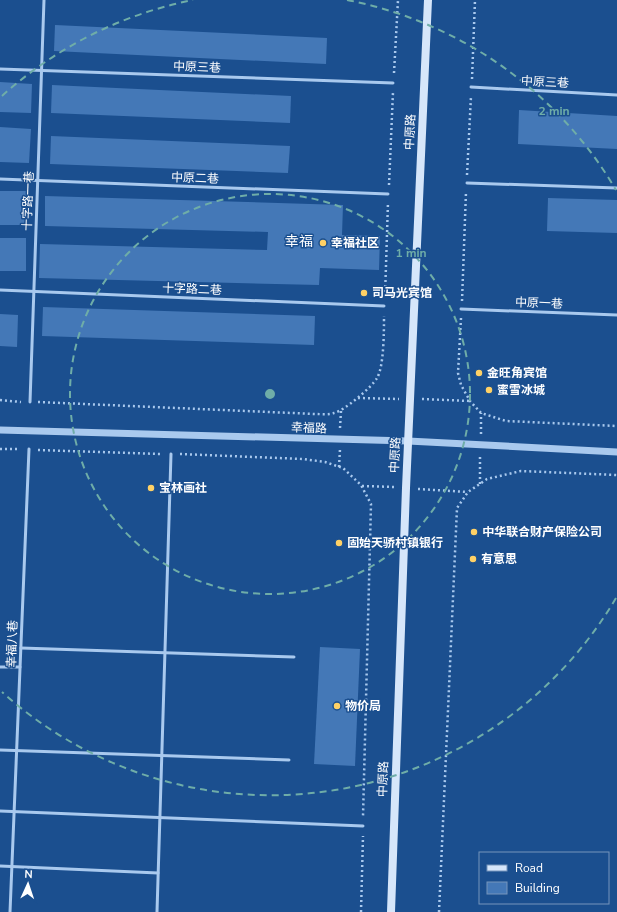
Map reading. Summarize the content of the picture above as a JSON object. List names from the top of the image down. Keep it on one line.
{"streets":{"main road":["中原路"],"street":["幸福路"],"lane":["中原三巷","中原二巷","十字路一巷","十字路二巷","中原一巷","幸福八巷"]},"crossings":[["中原三巷","十字路一巷"],["中原路","幸福路"],["中原二巷","十字路一巷"],["十字路一巷","十字路二巷"]],"districts":["幸福"],"places":["幸福社区","司马光宾馆","金旺角宾馆","蜜雪冰城","宝林画社","中华联合财产保险公司","固始天骄村镇银行","有意思","物价局"],"legend":["Road","Building"],"north":"top","rings":["2 min","1 min"]}
